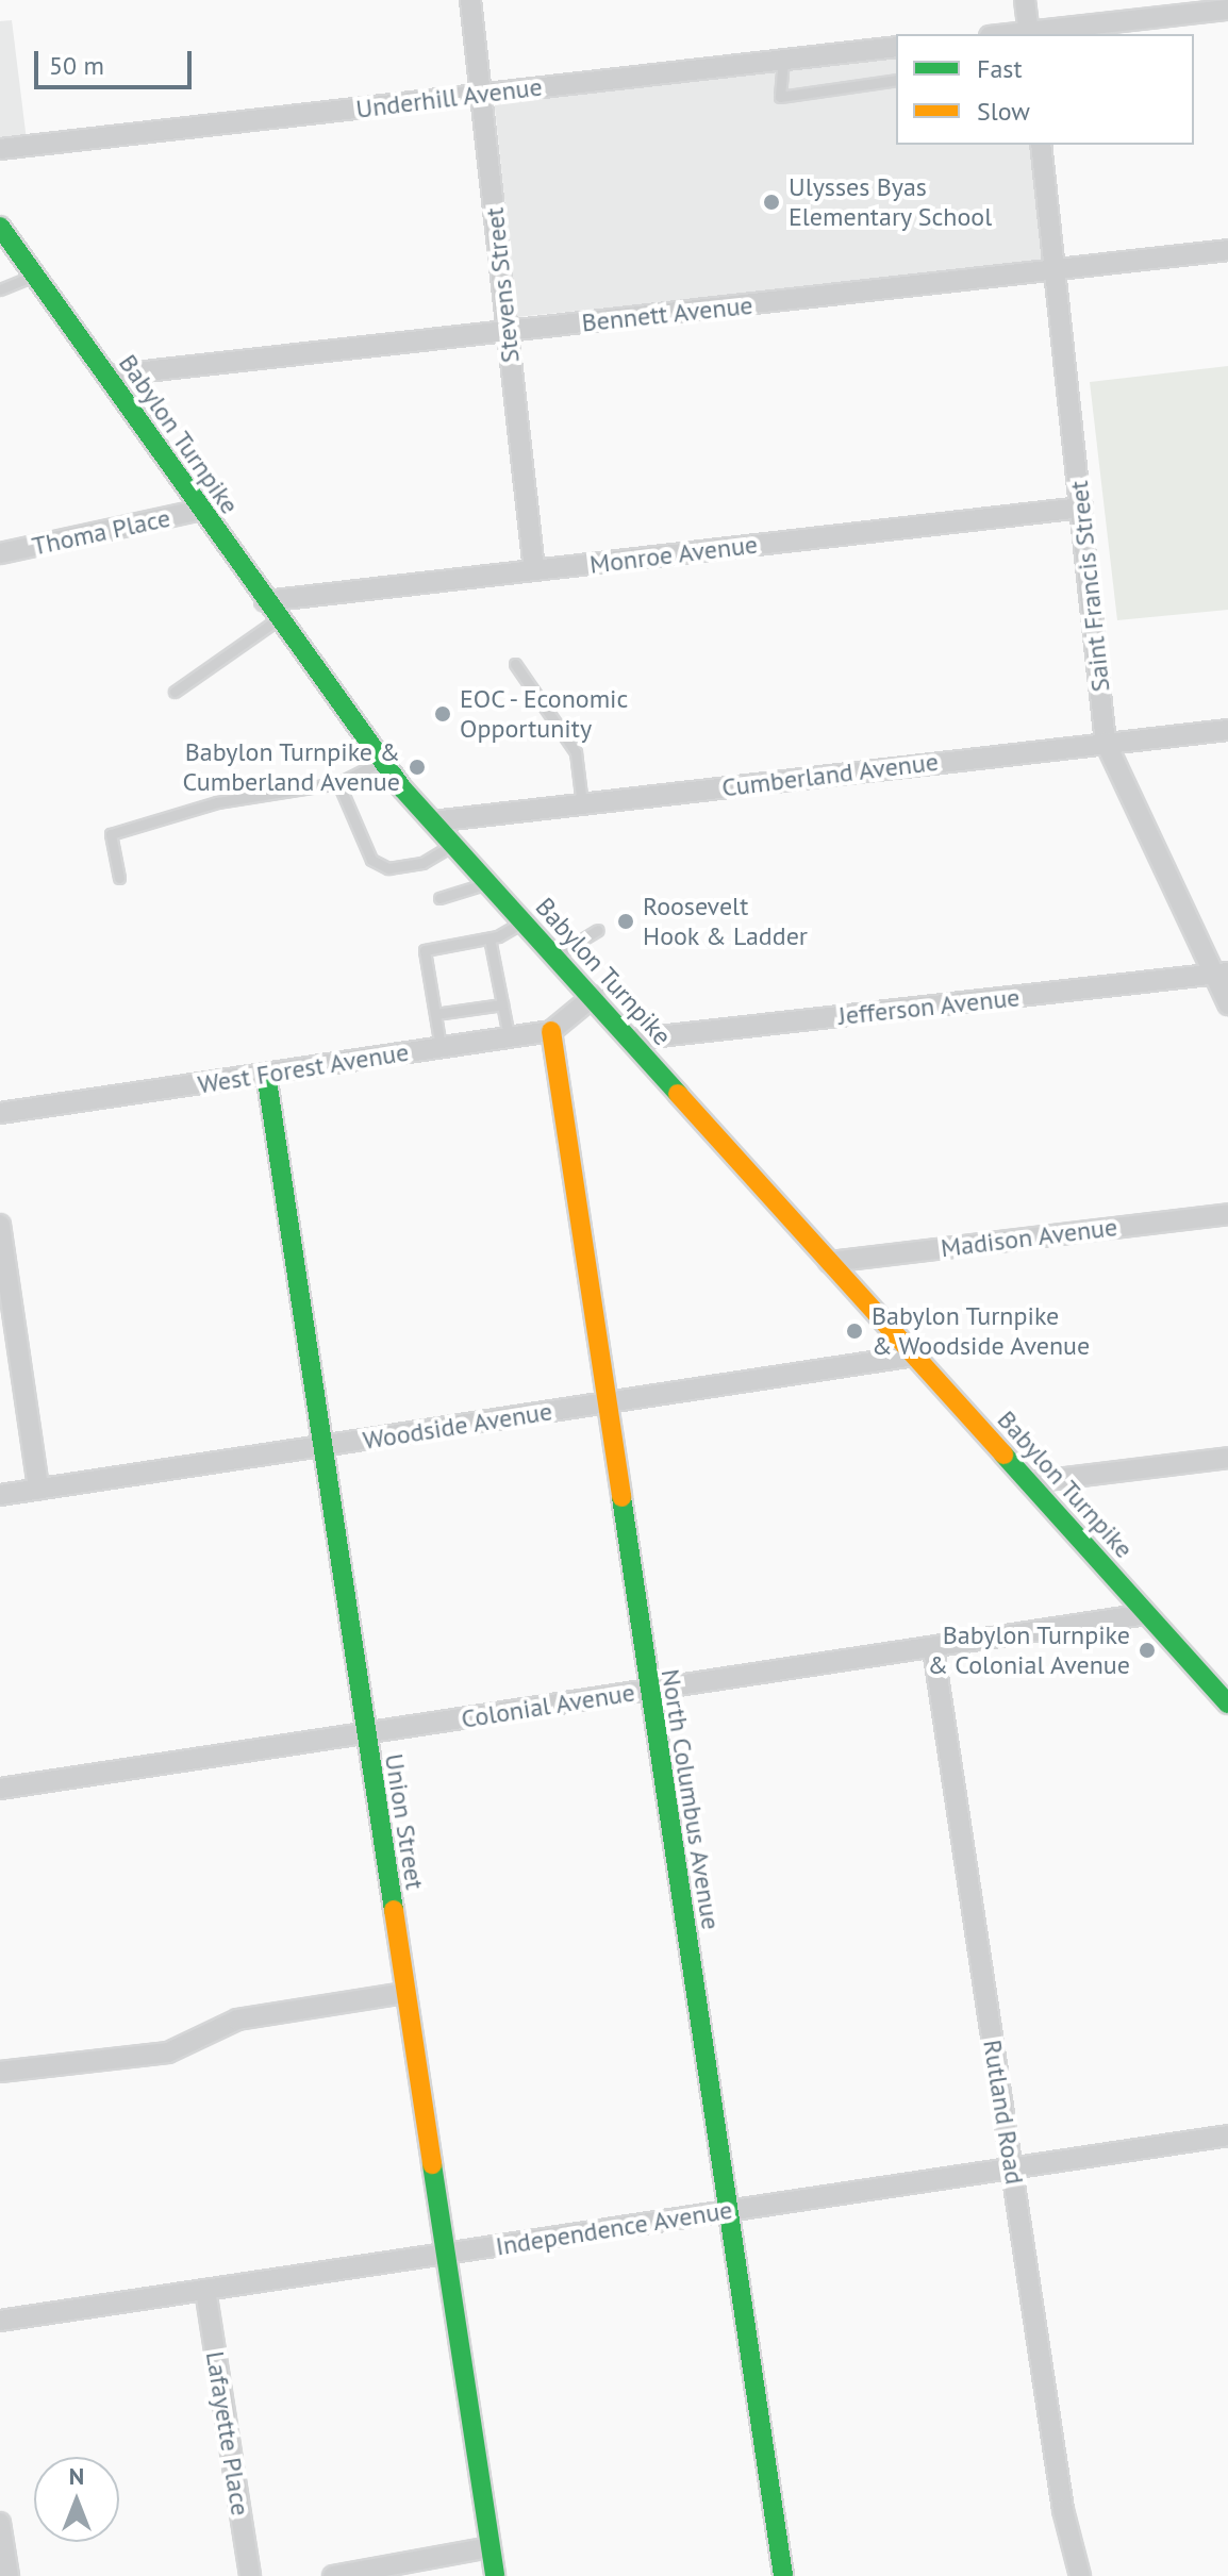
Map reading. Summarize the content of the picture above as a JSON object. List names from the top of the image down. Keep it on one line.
{"streets":{"street":["Underhill Avenue","Stevens Street","Bennett Avenue","Babylon Turnpike","Thoma Place","Monroe Avenue","Saint Francis Street","Cumberland Avenue","Jefferson Avenue","West Forest Avenue","Madison Avenue","Woodside Avenue","Colonial Avenue","North Columbus Avenue","Union Street","Rutland Road","Independence Avenue","Lafayette Place"]},"crossings":[["Underhill Avenue","Stevens Street"],["Stevens Street","Bennett Avenue"],["Stevens Street","Monroe Avenue"],["Bennett Avenue","Babylon Turnpike"],["Bennett Avenue","Saint Francis Street"],["Babylon Turnpike","Thoma Place"],["Babylon Turnpike","Monroe Avenue"],["Babylon Turnpike","Cumberland Avenue"],["Babylon Turnpike","Jefferson Avenue"],["Babylon Turnpike","Madison Avenue"],["Babylon Turnpike","Woodside Avenue"],["Babylon Turnpike","Colonial Avenue"],["Monroe Avenue","Saint Francis Street"],["Saint Francis Street","Cumberland Avenue"],["Saint Francis Street","Jefferson Avenue"],["West Forest Avenue","North Columbus Avenue"],["West Forest Avenue","Union Street"],["Woodside Avenue","North Columbus Avenue"],["Woodside Avenue","Union Street"],["Colonial Avenue","North Columbus Avenue"],["Colonial Avenue","Union Street"],["Colonial Avenue","Rutland Road"],["North Columbus Avenue","Independence Avenue"],["Union Street","Independence Avenue"],["Rutland Road","Independence Avenue"],["Independence Avenue","Lafayette Place"]],"places":["Ulysses Byas Elementary School","EOC - Economic Opportunity","Babylon Turnpike & Cumberland Avenue","Roosevelt Hook & Ladder","Babylon Turnpike & Woodside Avenue","Babylon Turnpike & Colonial Avenue"],"legend":["Fast","Slow"],"scale_bar":"50 m","north":"top"}
